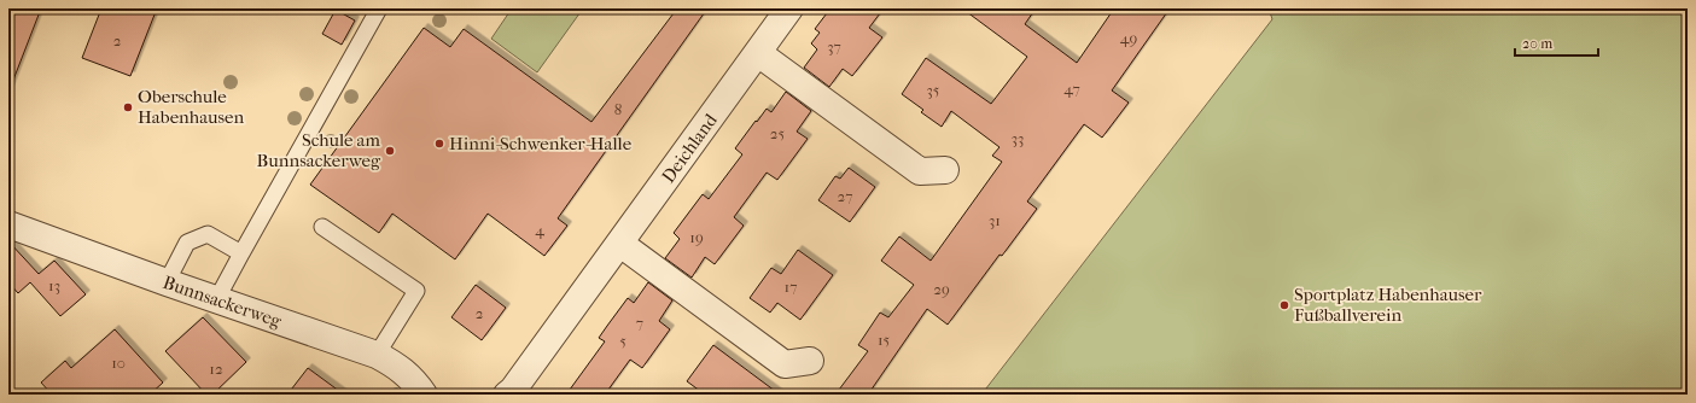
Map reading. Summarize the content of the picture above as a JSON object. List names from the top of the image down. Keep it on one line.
{"streets":{"street":["Deichland","Bunnsackerweg"]},"places":["Oberschule Habenhausen","Hinni-Schwenker-Halle","Schule am Bunnsackerweg","Sportplatz Habenhauser Fußballverein"],"house_numbers":["49","2","37","47","35","8","25","33","27","31","4","19","13","17","29","2","7","15","5","10","12"],"scale_bar":"20 m"}
